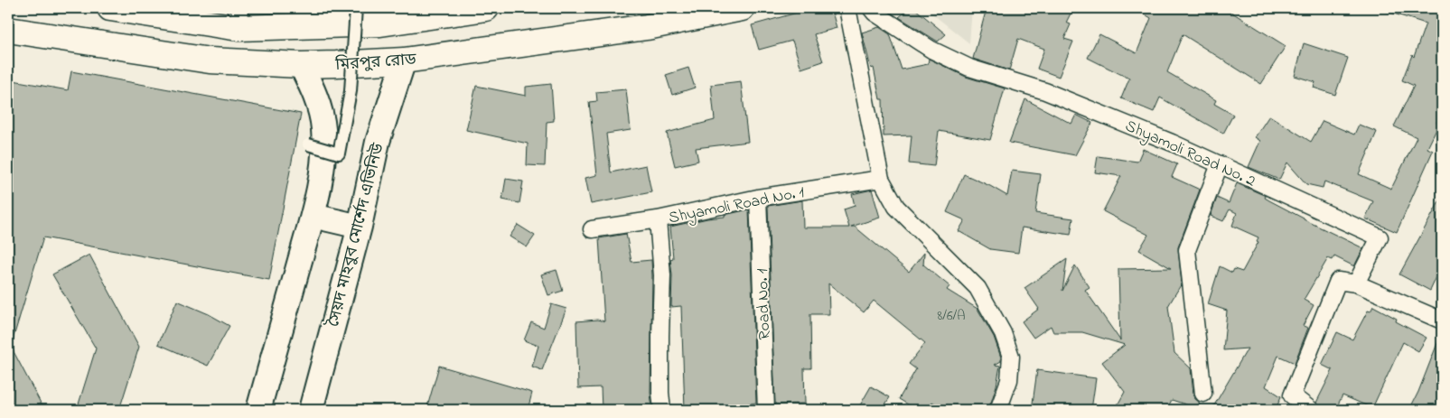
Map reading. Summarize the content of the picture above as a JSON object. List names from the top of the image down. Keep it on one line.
{"streets":{"highway":["মিরপুর রোড"],"main road":["সৈয়দ মাহবুব মোর্শেদ এভিনিউ"],"street":["Shyamoli Road No. 2","Shyamoli Road No. 1","Road No. 1"]},"crossings":[["মিরপুর রোড","সৈয়দ মাহবুব মোর্শেদ এভিনিউ"],["Shyamoli Road No. 1","Road No. 1"]],"house_numbers":["8/6/A"]}
